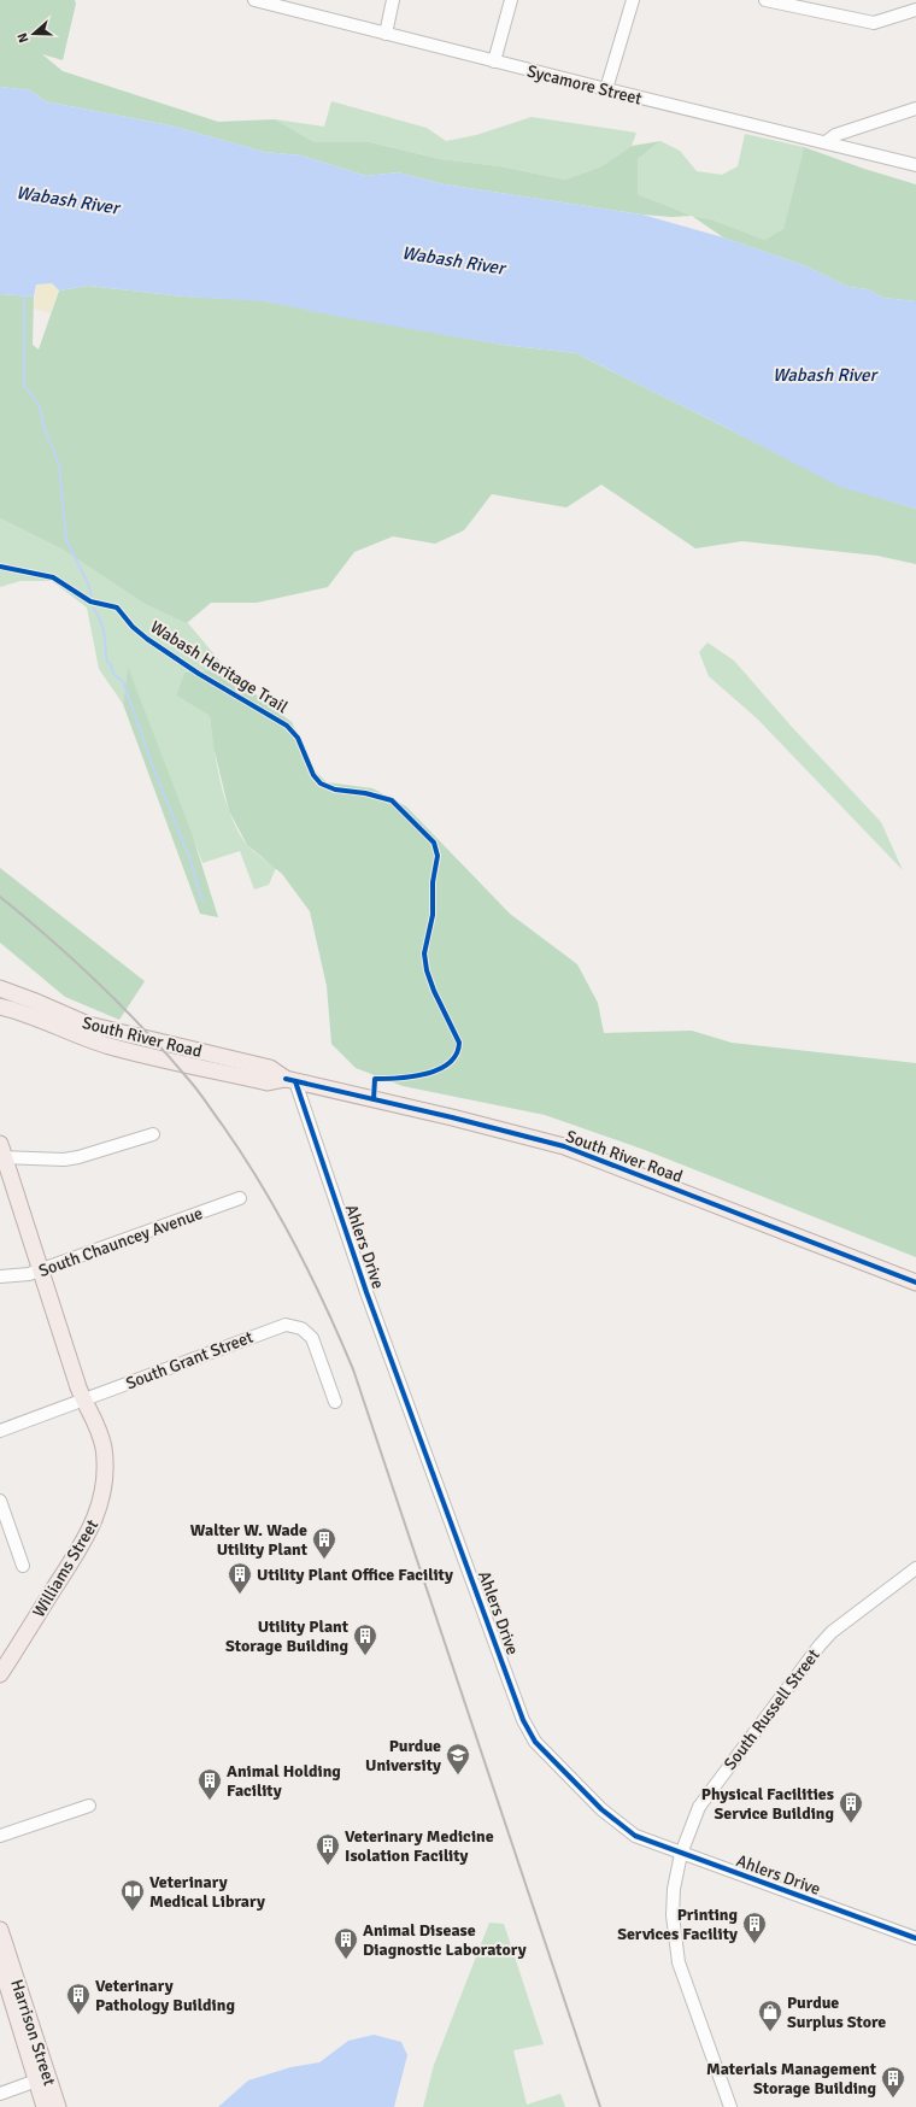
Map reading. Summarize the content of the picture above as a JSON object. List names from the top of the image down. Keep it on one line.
{"streets":{"main road":["South River Road","Williams Street","Harrison Street"],"street":["Sycamore Street","South Chauncey Avenue","Ahlers Drive","South Grant Street","South Russell Street"],"cycle path":["Wabash Heritage Trail"]},"crossings":[["South River Road","Ahlers Drive"],["South Chauncey Avenue","Williams Street"],["Ahlers Drive","South Russell Street"],["South Grant Street","Williams Street"]],"water":["Wabash River"],"places":{"building":["Walter W. Wade Utility Plant","Utility Plant Office Facility","Utility Plant Storage Building","Animal Holding Facility","Physical Facilities Service Building","Veterinary Medicine Isolation Facility","Printing Services Facility","Animal Disease Diagnostic Laboratory","Veterinary Pathology Building","Materials Management Storage Building"],"school or university":["Purdue University"],"library":["Veterinary Medical Library"],"shop":["Purdue Surplus Store"]},"north":"left"}
